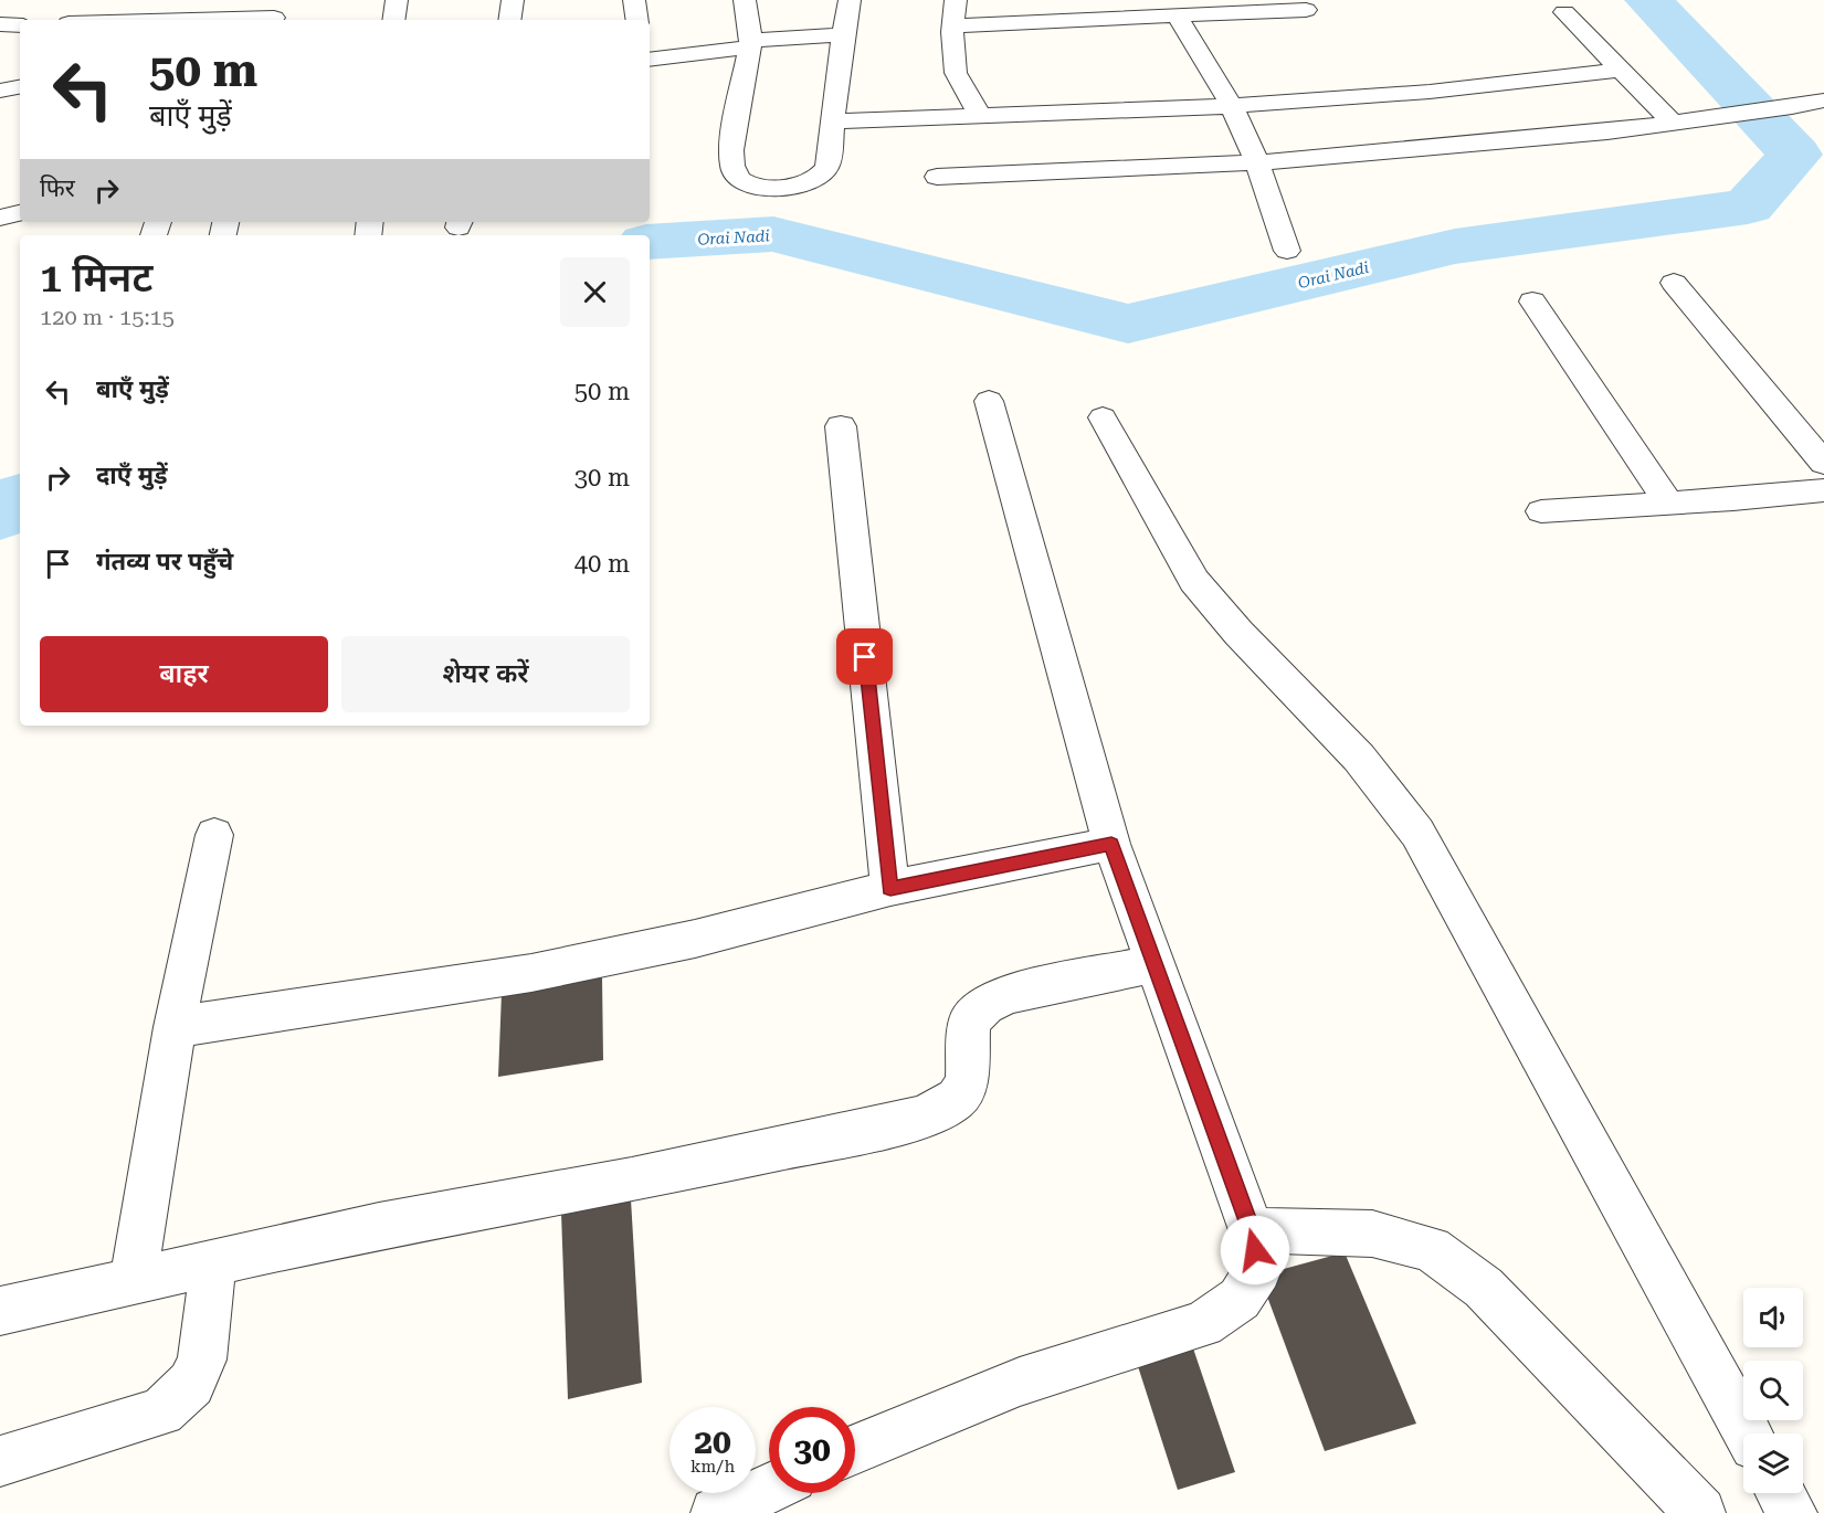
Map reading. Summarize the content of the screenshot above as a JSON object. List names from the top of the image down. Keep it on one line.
{"water":["Orai Nadi"],"page":{"turn":["50 m","बाएँ मुड़ें"],"then":"फिर","heading":["1 मिनट","120 m · 15:15"],"list":[{"name":"बाएँ मुड़ें","value":"50 m"},{"name":"दाएँ मुड़ें","value":"30 m"},{"name":"गंतव्य पर पहुँचे","value":"40 m"}],"buttons":["बाहर","शेयर करें"],"speed":"20 km/h","limit":"30"}}
